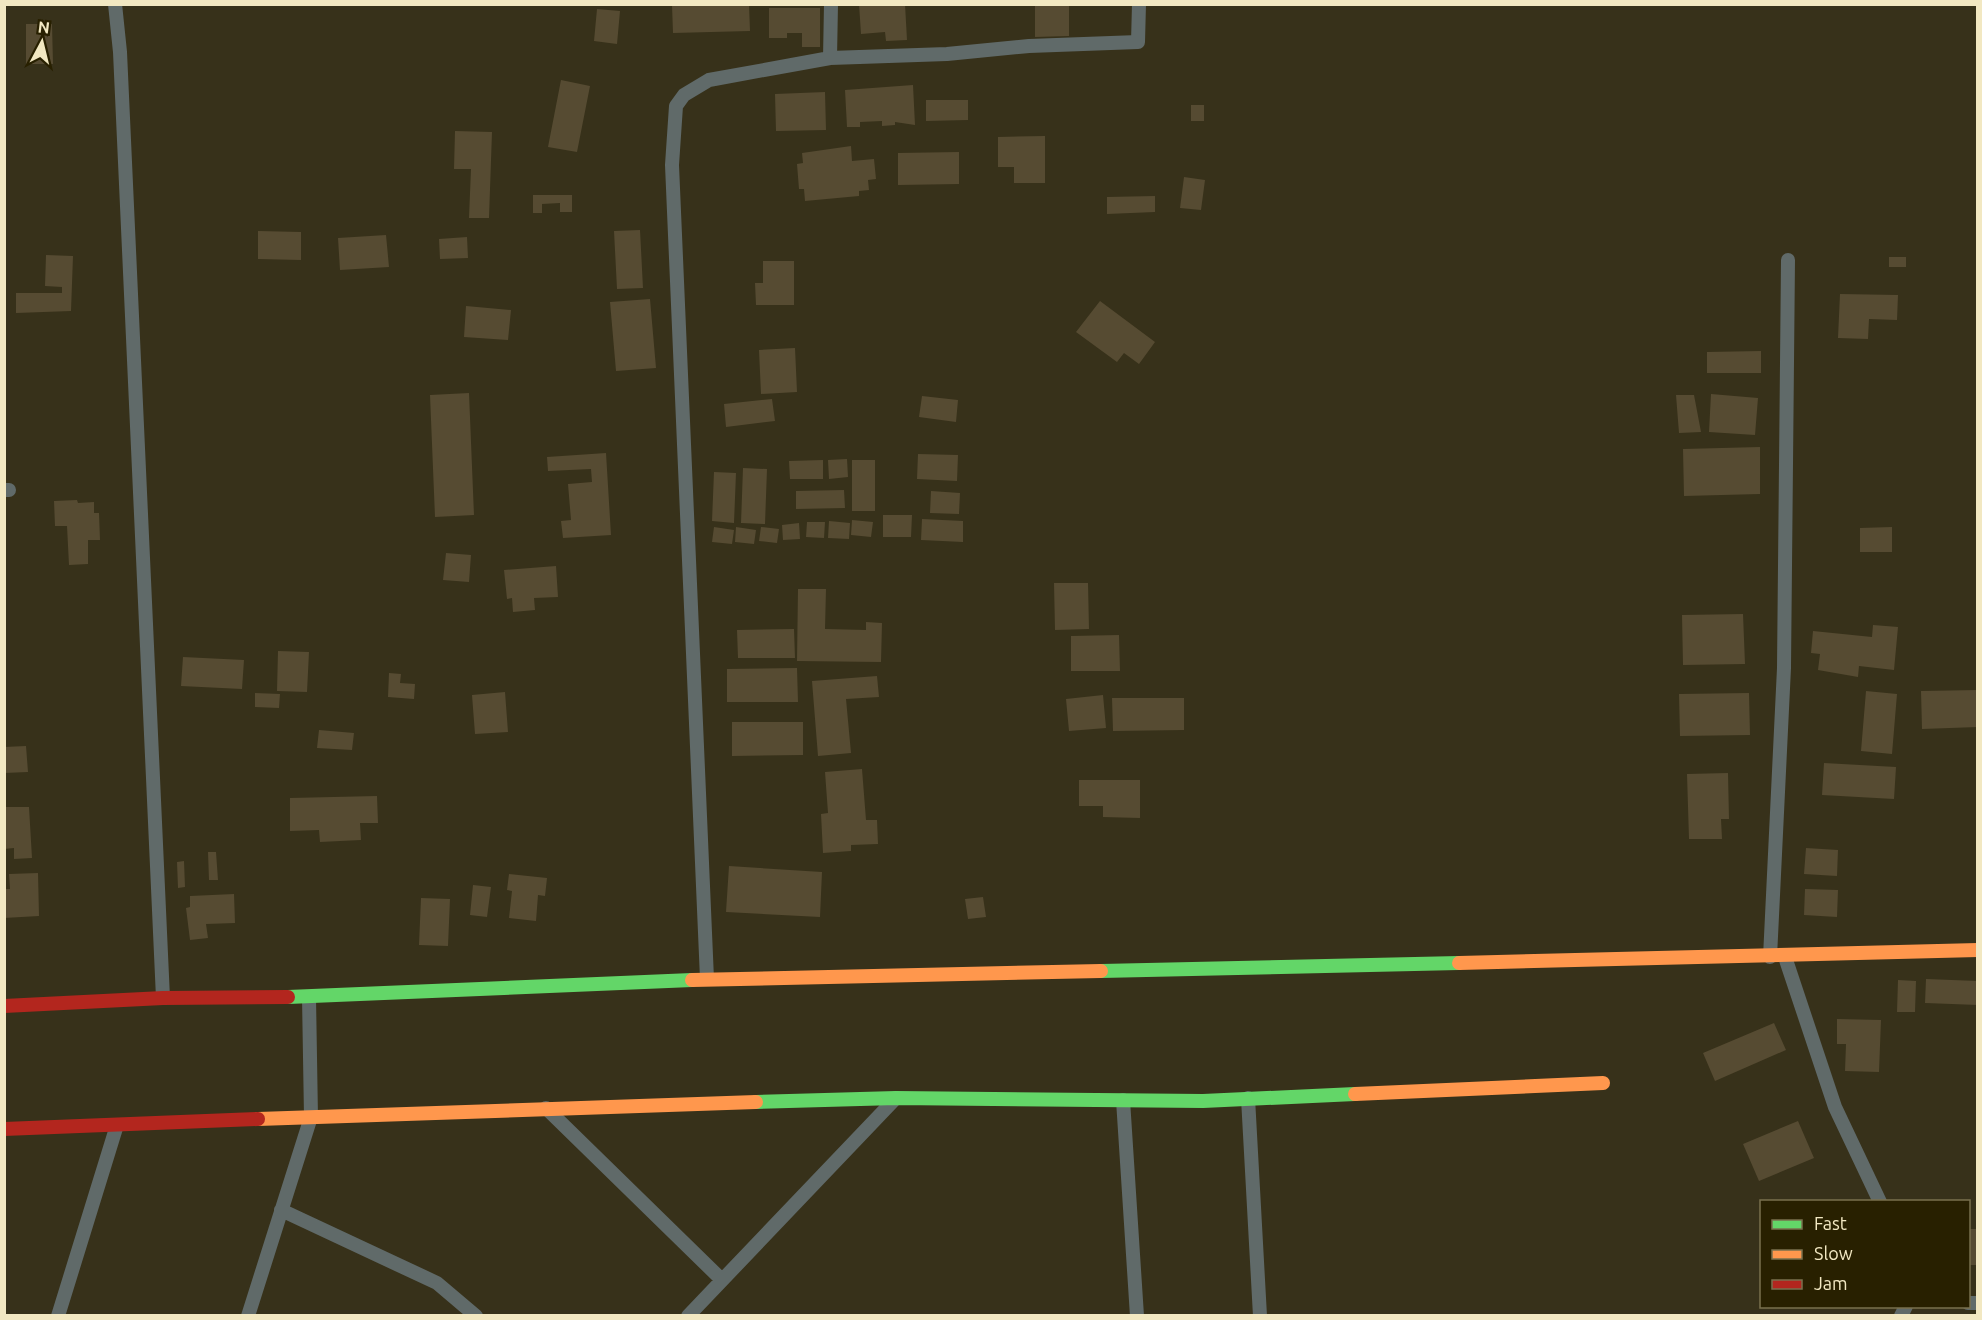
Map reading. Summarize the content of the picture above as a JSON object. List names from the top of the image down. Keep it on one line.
{"legend":["Fast","Slow","Jam"],"north":"top"}
